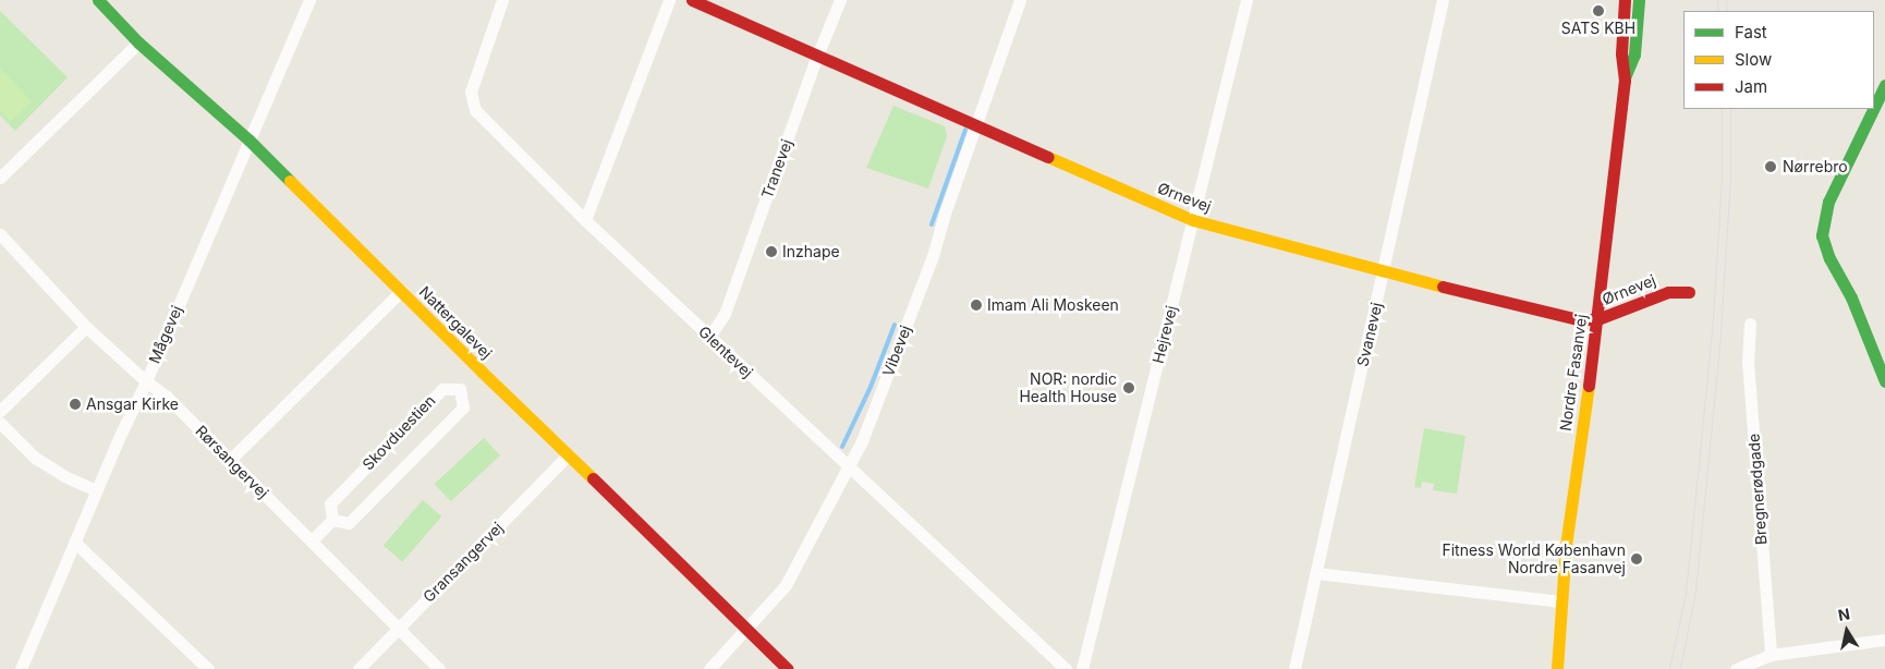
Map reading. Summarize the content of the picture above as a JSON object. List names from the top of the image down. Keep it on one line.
{"streets":{"street":["Tranevej","Ørnevej","Nattergalevej","Mågevej","Hejrevej","Svanevej","Vibevej","Glentevej","Nordre Fasanvej","Skovduestien","Rørsangervej","Bregnerødgade","Gransangervej"]},"crossings":[["Tranevej","Ørnevej"],["Tranevej","Glentevej"],["Ørnevej","Hejrevej"],["Ørnevej","Svanevej"],["Ørnevej","Vibevej"],["Ørnevej","Nordre Fasanvej"],["Nattergalevej","Mågevej"],["Nattergalevej","Vibevej"],["Nattergalevej","Gransangervej"],["Mågevej","Rørsangervej"],["Vibevej","Glentevej"],["Rørsangervej","Gransangervej"]],"places":["SATS KBH","Nørrebro","Inzhape","Imam Ali Moskeen","NOR: nordic Health House","Ansgar Kirke","Fitness World København Nordre Fasanvej"],"legend":["Fast","Slow","Jam"],"north":"top"}
